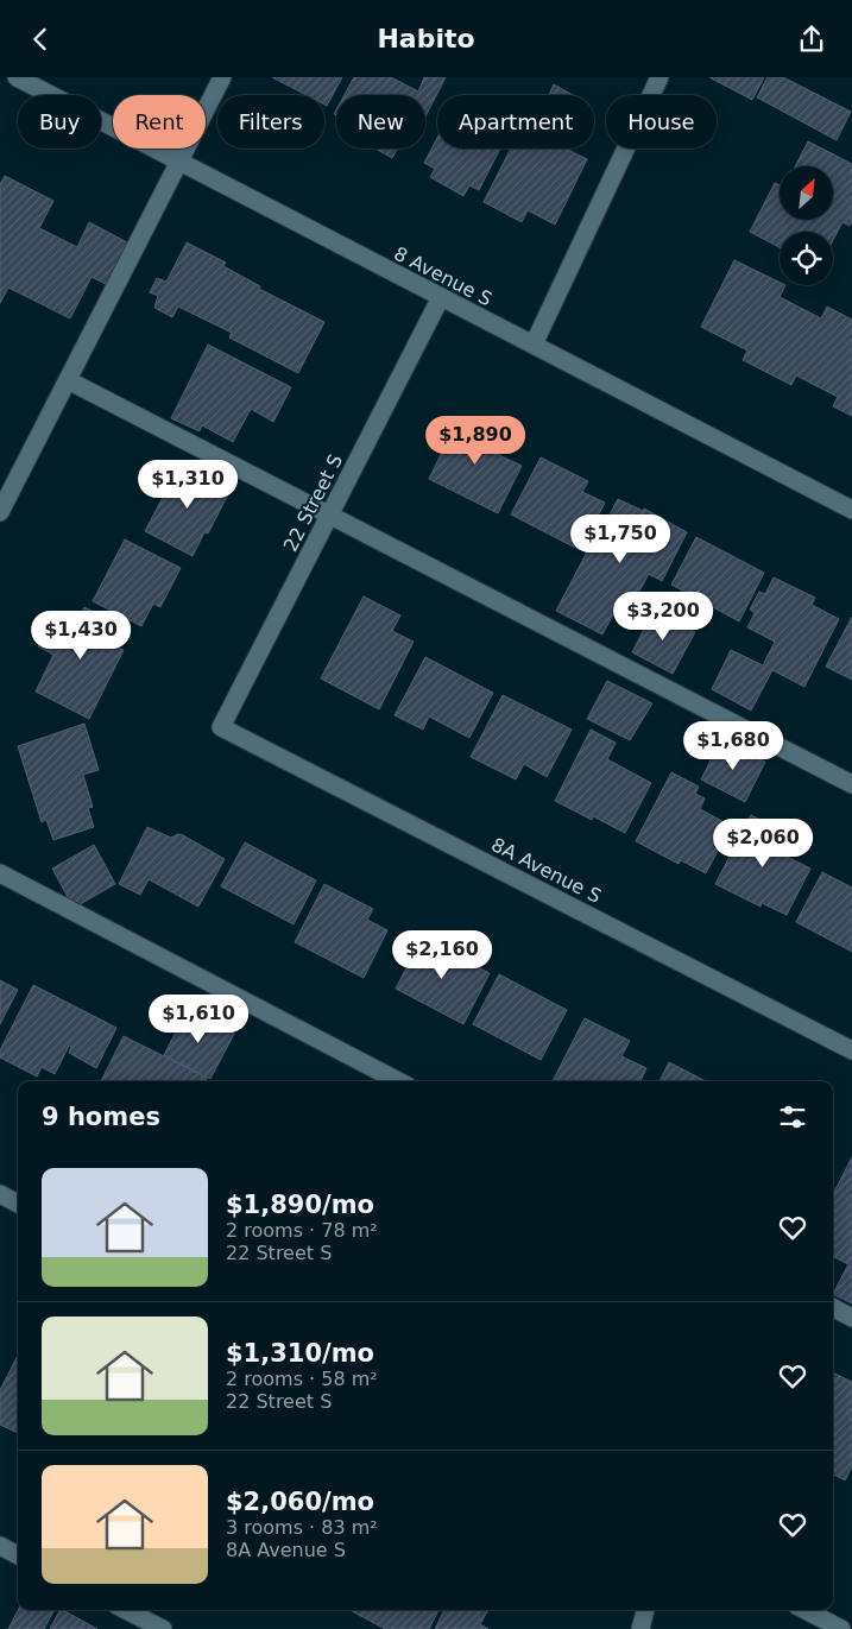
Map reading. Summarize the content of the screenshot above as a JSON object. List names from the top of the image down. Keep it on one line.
{"streets":{"street":["8 Avenue S","22 Street S","8A Avenue S"]},"crossings":[["8 Avenue S","22 Street S"],["22 Street S","8A Avenue S"]],"north":"top right","page":{"header":"Habito","chip":["Buy","Rent","Filters","New","Apartment","House"],"price":["$1,890","$1,310","$1,750","$3,200","$1,430","$1,680","$2,060","$2,160","$1,610"],"heading":"9 homes","list":[{"name":"$1,890/mo","note":"2 rooms · 78 m² · 22 Street S"},{"name":"$1,310/mo","note":"2 rooms · 58 m² · 22 Street S"},{"name":"$2,060/mo","note":"3 rooms · 83 m² · 8A Avenue S"}]}}
